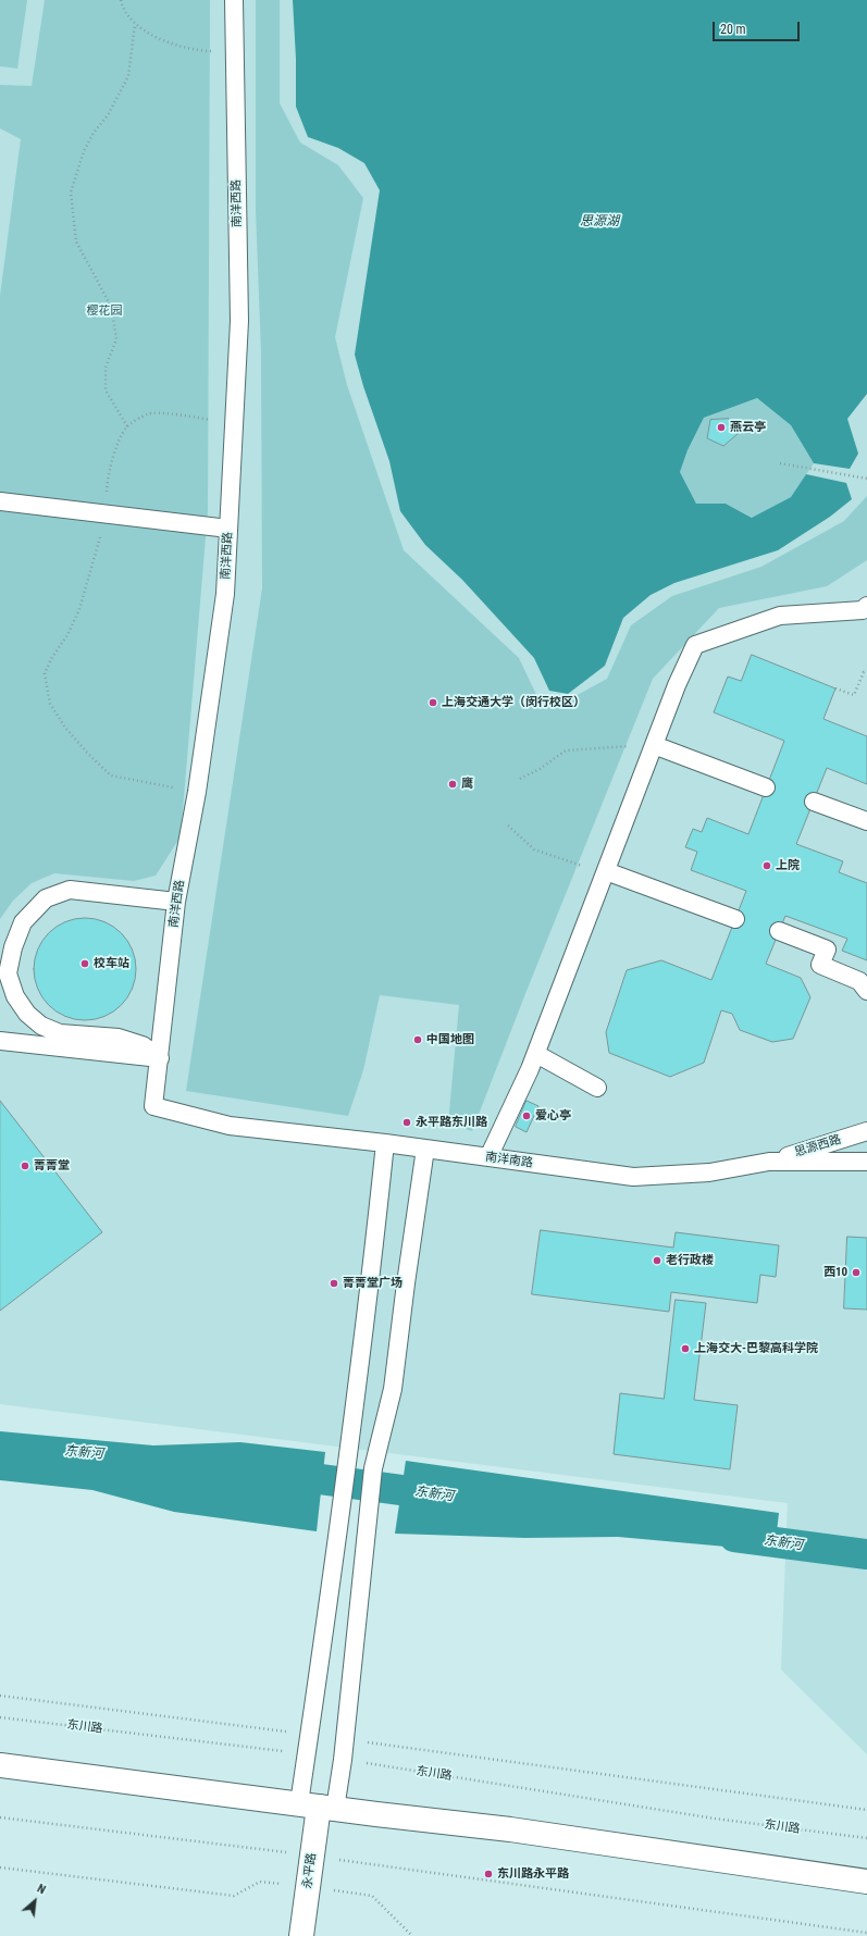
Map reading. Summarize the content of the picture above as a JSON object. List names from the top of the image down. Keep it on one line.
{"streets":{"main road":["永平路"],"lane":["南洋西路","思源西路","南洋南路"],"path":["东川路"]},"crossings":[["南洋西路","南洋南路"],["思源西路","南洋南路"]],"water":["思源湖","东新河"],"parks":["樱花园"],"places":["燕云亭","上海交通大学（闵行校区）","鹰","上院","校车站","中国地图","爱心亭","永平路东川路","菁菁堂","老行政楼","西10","菁菁堂广场","上海交大-巴黎高科学院","东川路永平路"],"scale_bar":"20 m","north":"top right"}
